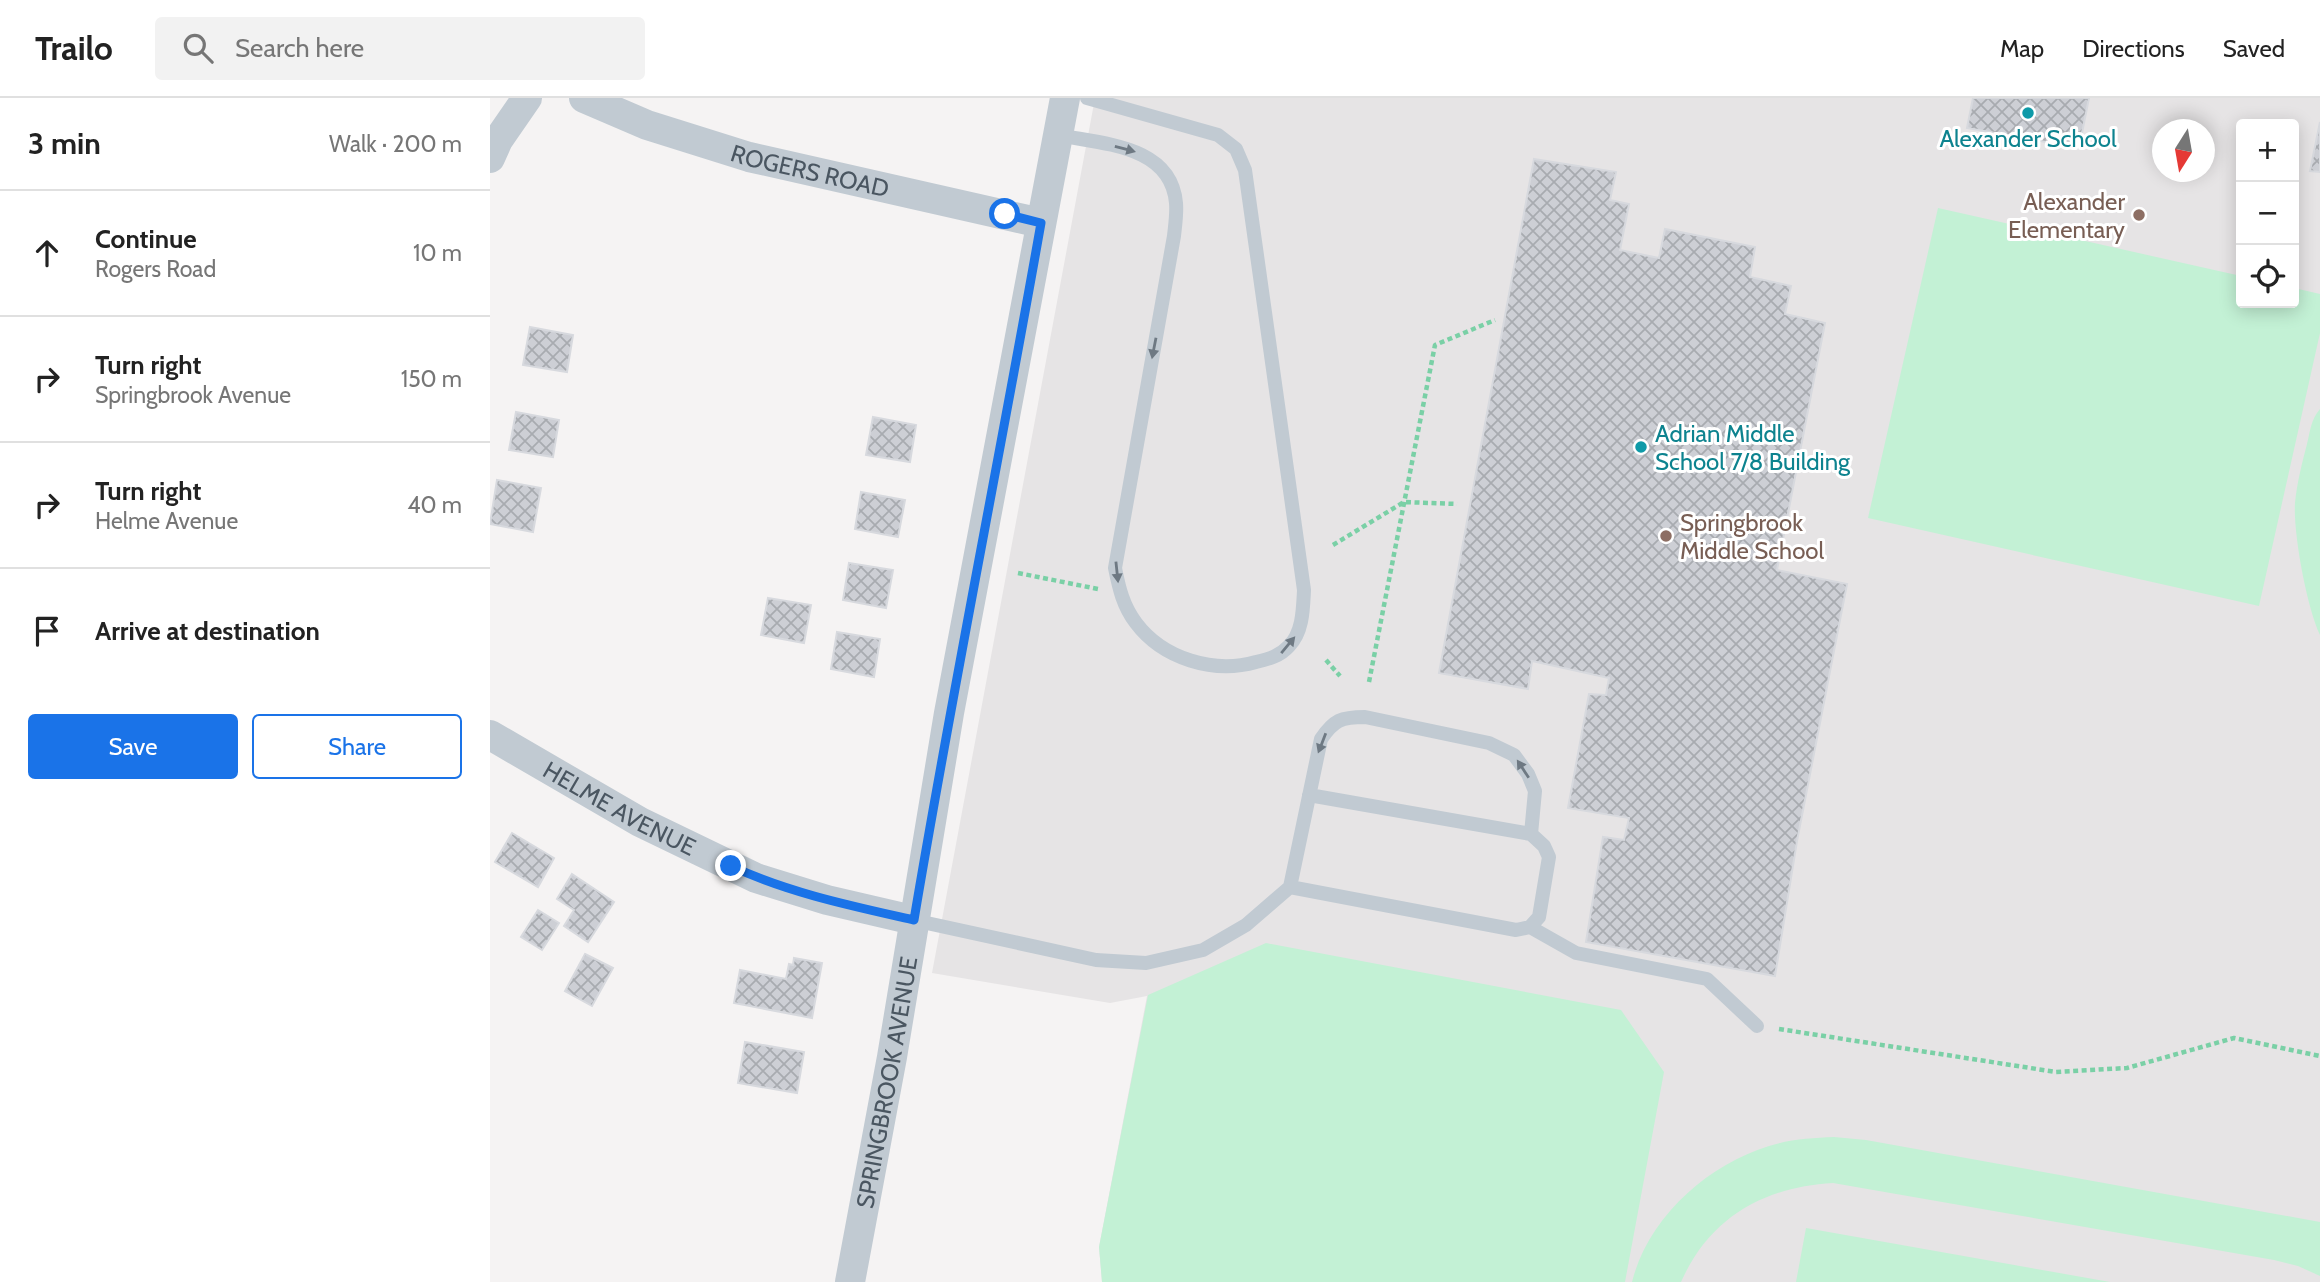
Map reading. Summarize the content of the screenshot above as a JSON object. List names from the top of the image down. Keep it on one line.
{"streets":{"street":["ROGERS ROAD","HELME AVENUE","SPRINGBROOK AVENUE"]},"crossings":[["ROGERS ROAD","SPRINGBROOK AVENUE"],["HELME AVENUE","SPRINGBROOK AVENUE"]],"places":["Alexander School","Alexander Elementary","Adrian Middle School 7/8 Building","Springbrook Middle School"],"north":"bottom","page":{"header":"Trailo","search":"Search here","nav":["Map","Directions","Saved"],"heading":["3 min","Walk · 200 m"],"map_buttons":["+","−"],"list":[["Continue","Rogers Road","10 m"],["Turn right","Springbrook Avenue","150 m"],["Turn right","Helme Avenue","40 m"],"Arrive at destination"],"buttons":["Save","Share"]}}
